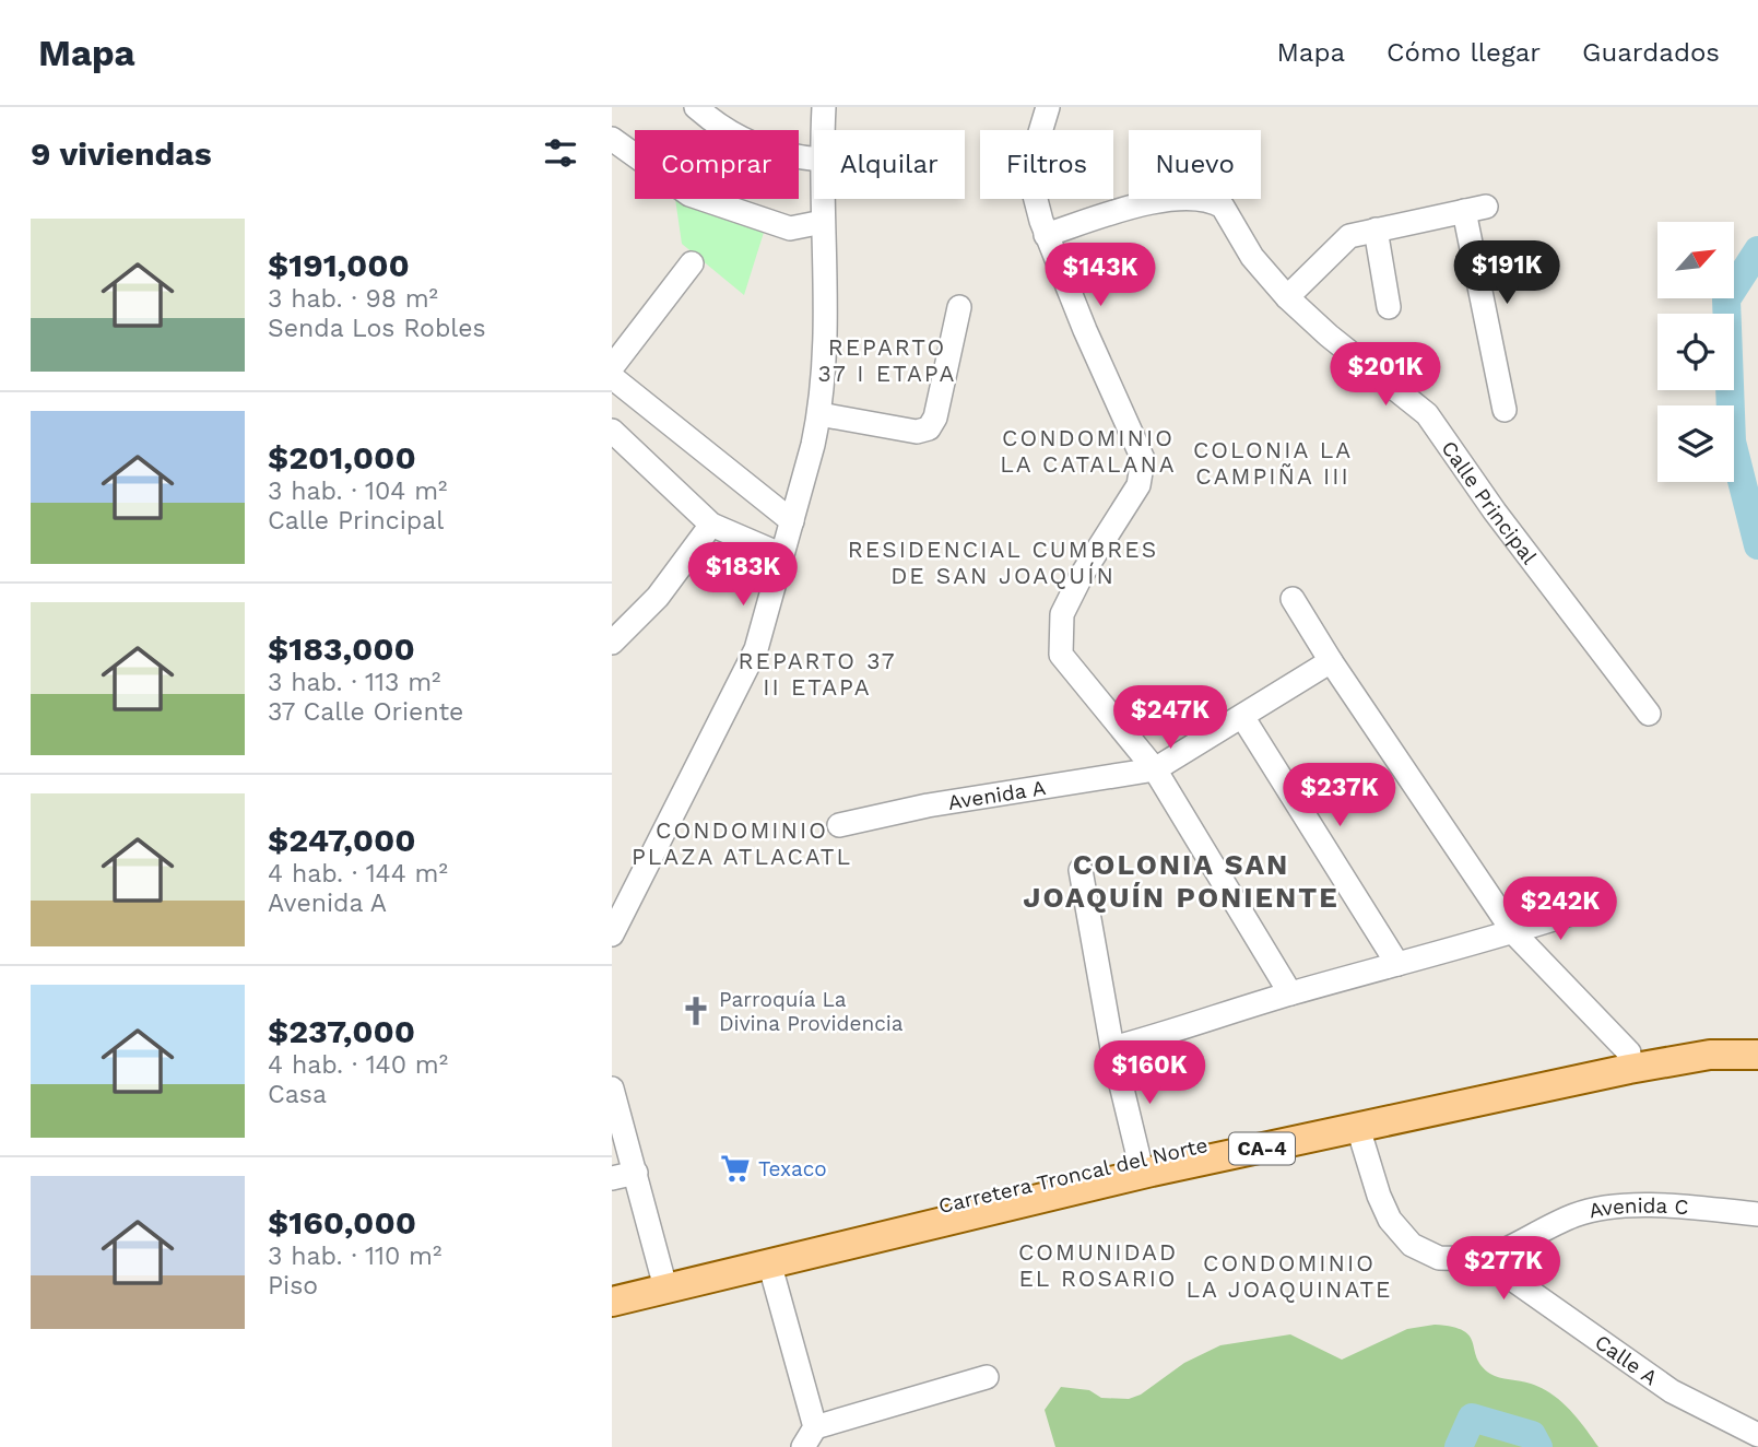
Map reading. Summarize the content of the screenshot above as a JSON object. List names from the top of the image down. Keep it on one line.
{"streets":{"main road":["CA-4","Carretera Troncal del Norte"],"street":["Calle Principal","Avenida A","Avenida C","Calle A"]},"crossings":[["CA-4","Carretera Troncal del Norte"],["Avenida C","Calle A"]],"districts":["REPARTO 37 I ETAPA","CONDOMINIO LA CATALANA","COLONIA LA CAMPIÑA III","RESIDENCIAL CUMBRES DE SAN JOAQUÍN","REPARTO 37 II ETAPA","CONDOMINIO PLAZA ATLACATL","COLONIA SAN JOAQUÍN PONIENTE","COMUNIDAD EL ROSARIO","CONDOMINIO LA JOAQUINATE"],"places":{"church":["Parroquía La Divina Providencia"],"supermarket":["Texaco"]},"north":"top right","page":{"header":"Mapa","nav":["Mapa","Cómo llegar","Guardados"],"heading":"9 viviendas","chip":["Comprar","Alquilar","Filtros","Nuevo"],"list":[{"name":"$191,000","note":"3 hab. · 98 m² · Senda Los Robles"},{"name":"$201,000","note":"3 hab. · 104 m² · Calle Principal"},{"name":"$183,000","note":"3 hab. · 113 m² · 37 Calle Oriente"},{"name":"$247,000","note":"4 hab. · 144 m² · Avenida A"},{"name":"$237,000","note":"4 hab. · 140 m² · Casa"},{"name":"$160,000","note":"3 hab. · 110 m² · Piso"}],"price":["$191K","$143K","$201K","$183K","$247K","$237K","$242K","$160K","$277K"]}}
